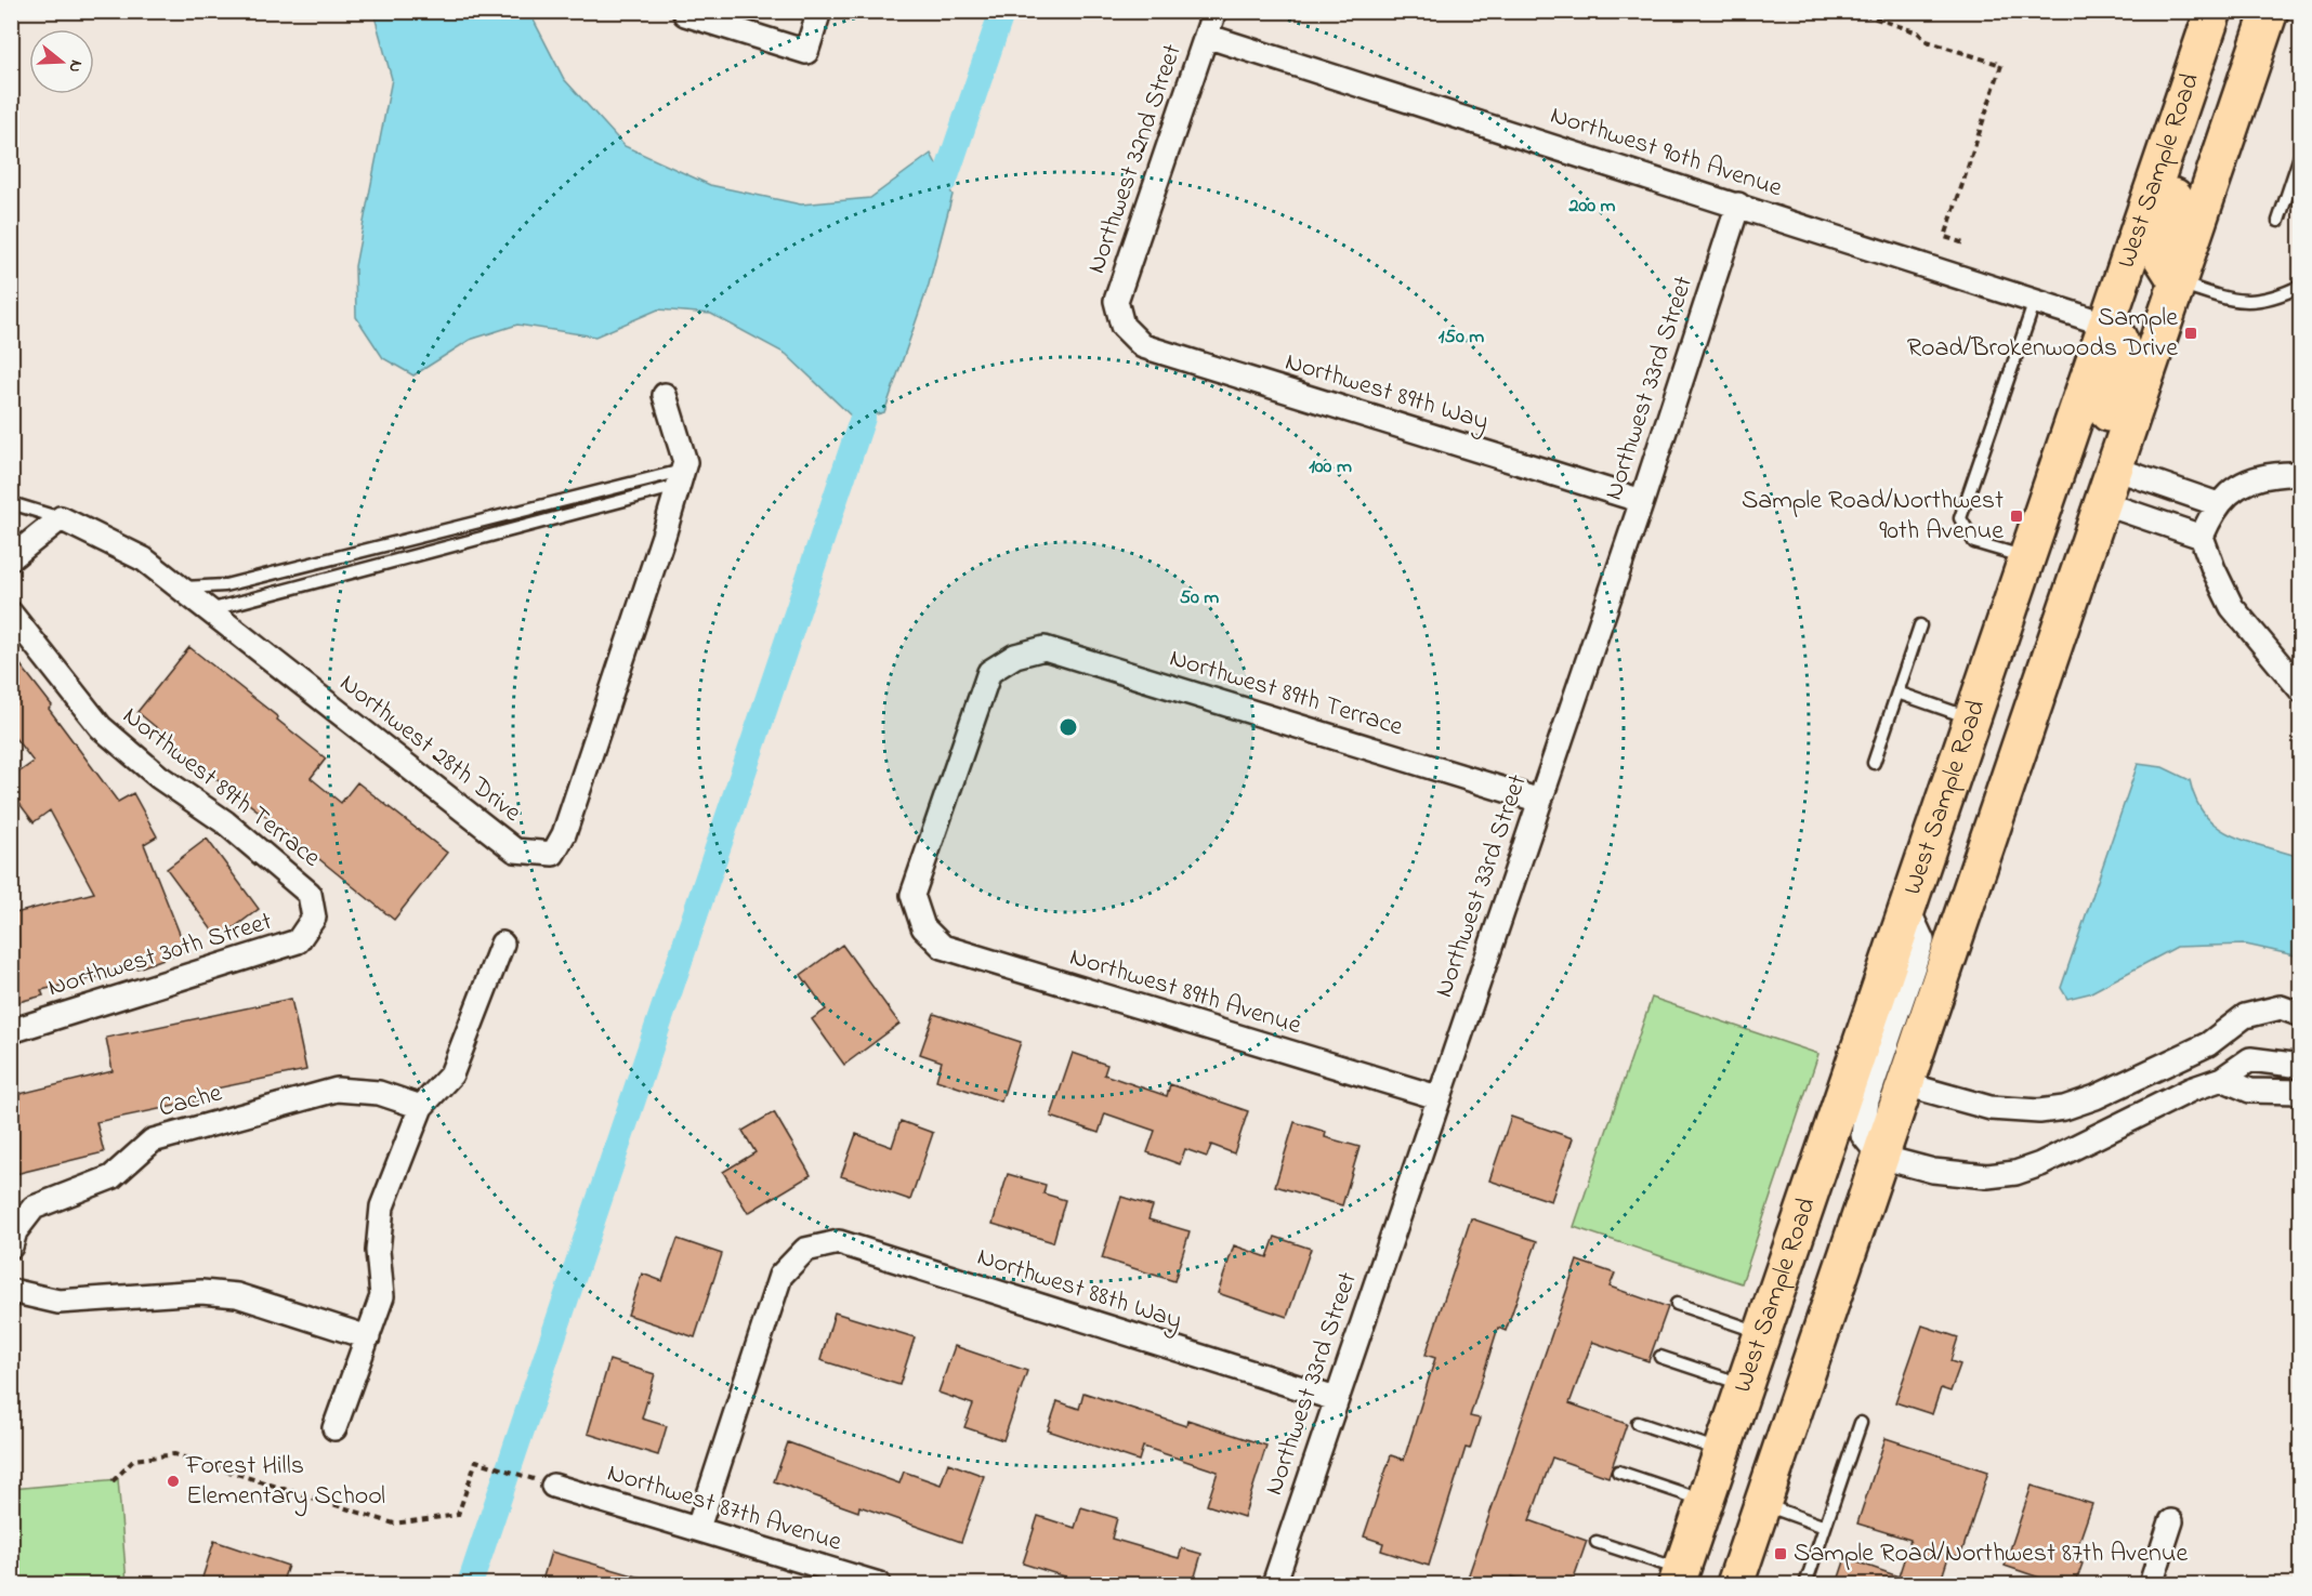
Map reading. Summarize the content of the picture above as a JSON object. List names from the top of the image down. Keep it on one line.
{"streets":{"main road":["West Sample Road"],"street":["Northwest 90th Avenue","Northwest 32nd Street","Northwest 33rd Street","Northwest 89th Way","Northwest 89th Terrace","Northwest 28th Drive","Northwest 30th Street","Northwest 89th Avenue","Cache","Northwest 88th Way","Northwest 87th Avenue"]},"crossings":[["Northwest 90th Avenue","Northwest 32nd Street"],["Northwest 90th Avenue","West Sample Road"],["Northwest 90th Avenue","Northwest 33rd Street"],["Northwest 32nd Street","Northwest 89th Way"],["Northwest 33rd Street","Northwest 89th Way"],["Northwest 33rd Street","Northwest 89th Terrace"],["Northwest 33rd Street","Northwest 89th Avenue"],["Northwest 33rd Street","Northwest 88th Way"],["Northwest 89th Terrace","Northwest 30th Street"],["Northwest 89th Terrace","Northwest 89th Avenue"],["Northwest 88th Way","Northwest 87th Avenue"]],"places":{"transit":["Sample Road/Brokenwoods Drive","Sample Road/Northwest 90th Avenue","Sample Road/Northwest 87th Avenue"],"other":["Forest Hills Elementary School"]},"north":"right","rings":["200 m","150 m","100 m","50 m"]}
